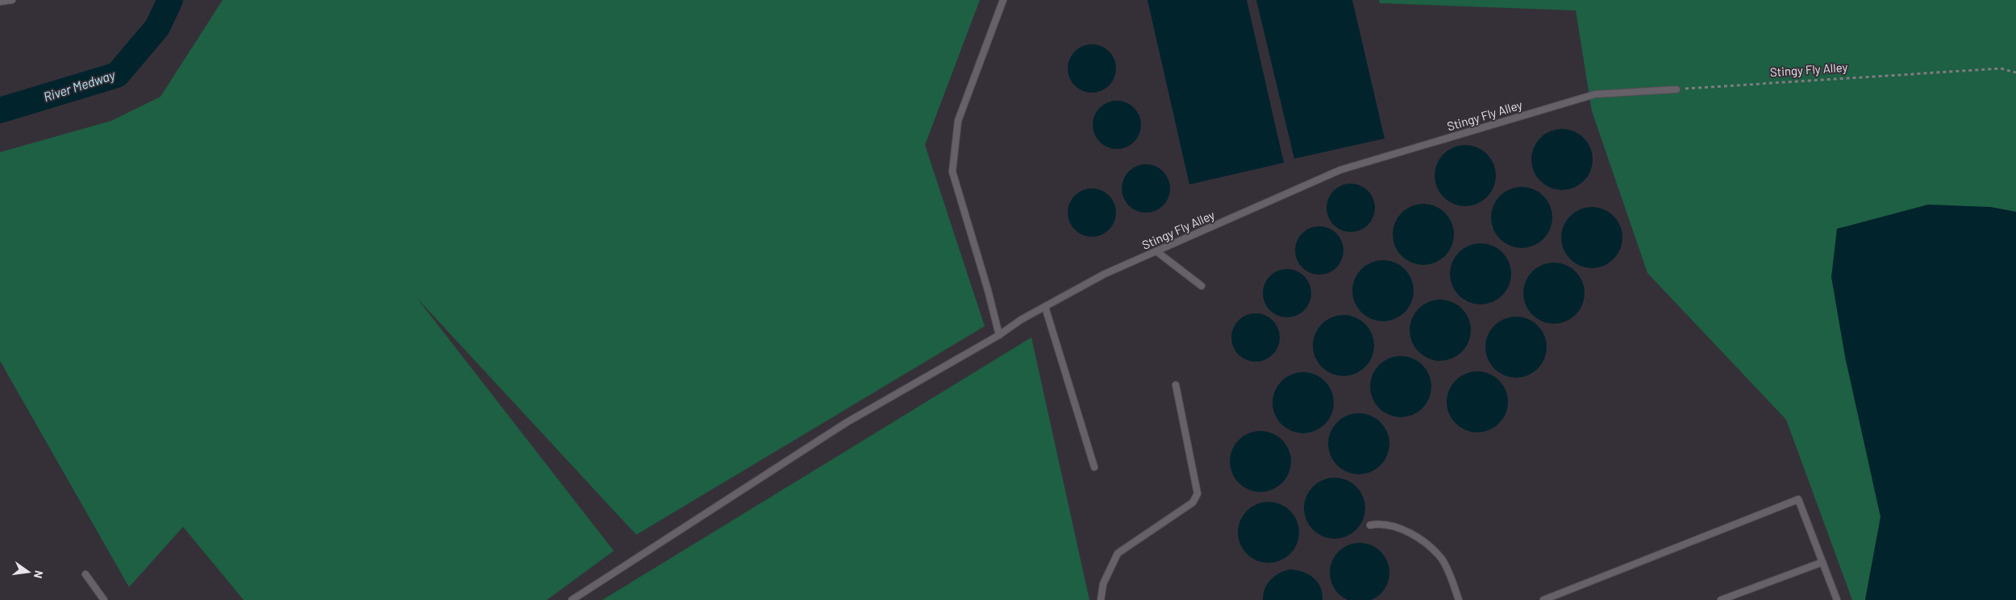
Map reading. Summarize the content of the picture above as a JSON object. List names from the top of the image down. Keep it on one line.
{"streets":{"lane":["Stingy Fly Alley"]},"water":["River Medway"],"north":"right"}
